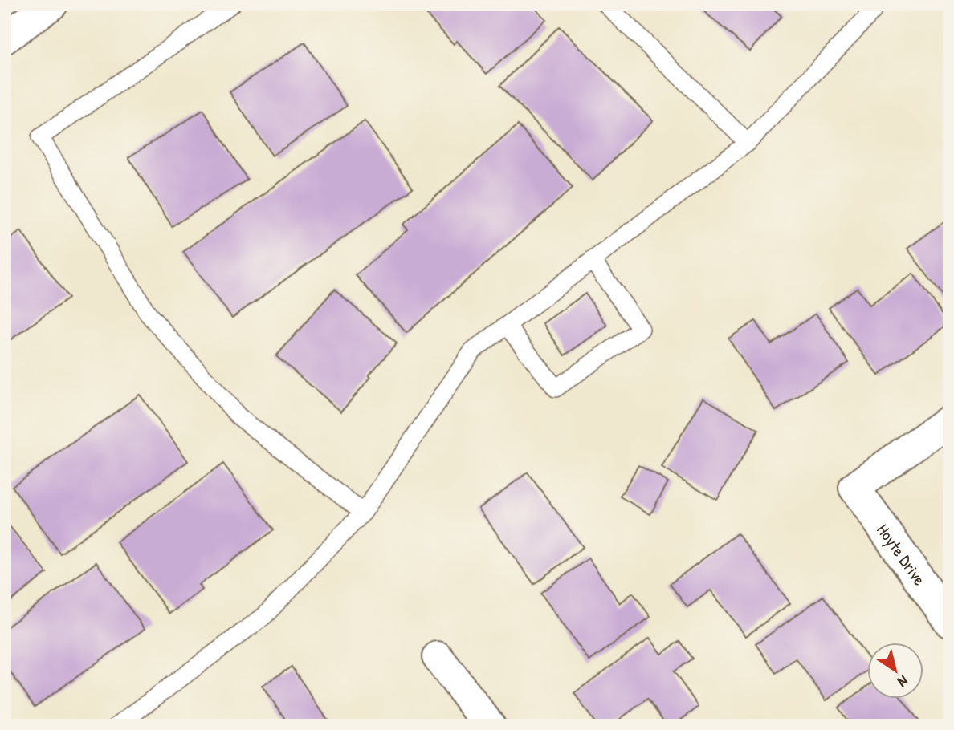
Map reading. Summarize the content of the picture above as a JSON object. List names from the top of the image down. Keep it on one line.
{"streets":{"street":["Hoyte Drive"]},"north":"bottom right"}
